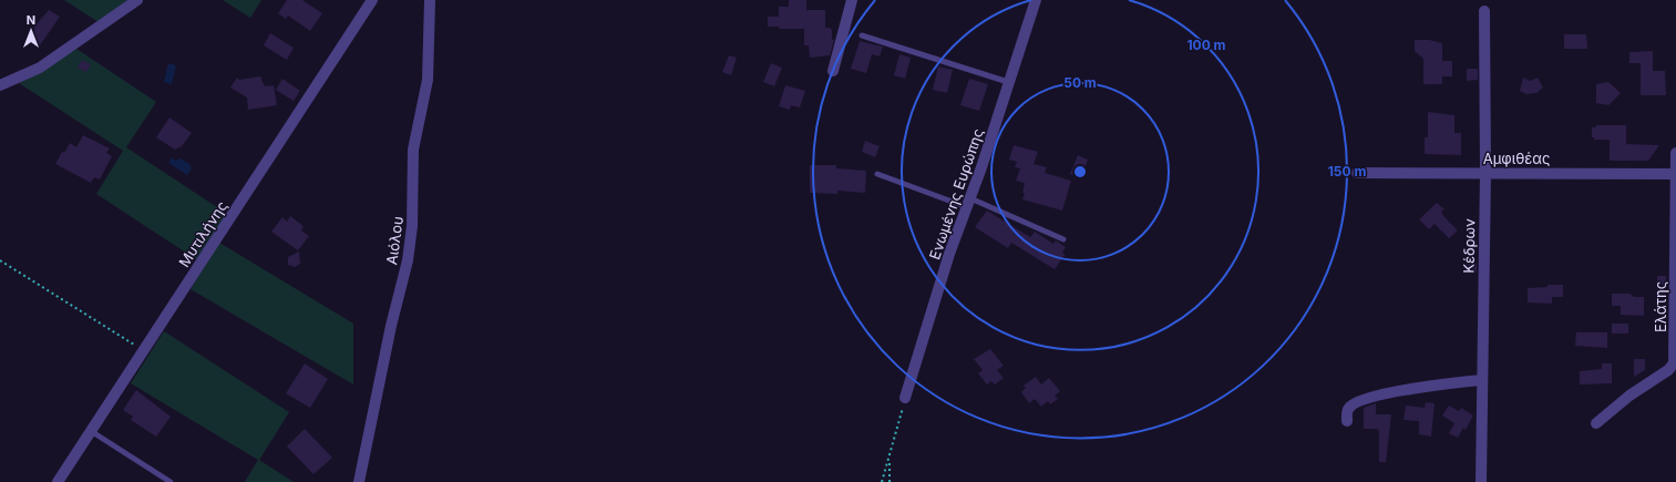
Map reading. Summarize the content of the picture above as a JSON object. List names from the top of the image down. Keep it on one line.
{"streets":{"street":["Αμφιθέας","Ενωμένης Ευρώπης","Μυτιλήνης","Αιόλου","Κέδρων","Ελάτης"]},"crossings":[["Αμφιθέας","Κέδρων"],["Αμφιθέας","Ελάτης"]],"north":"top","rings":["100 m","50 m","150 m"]}
